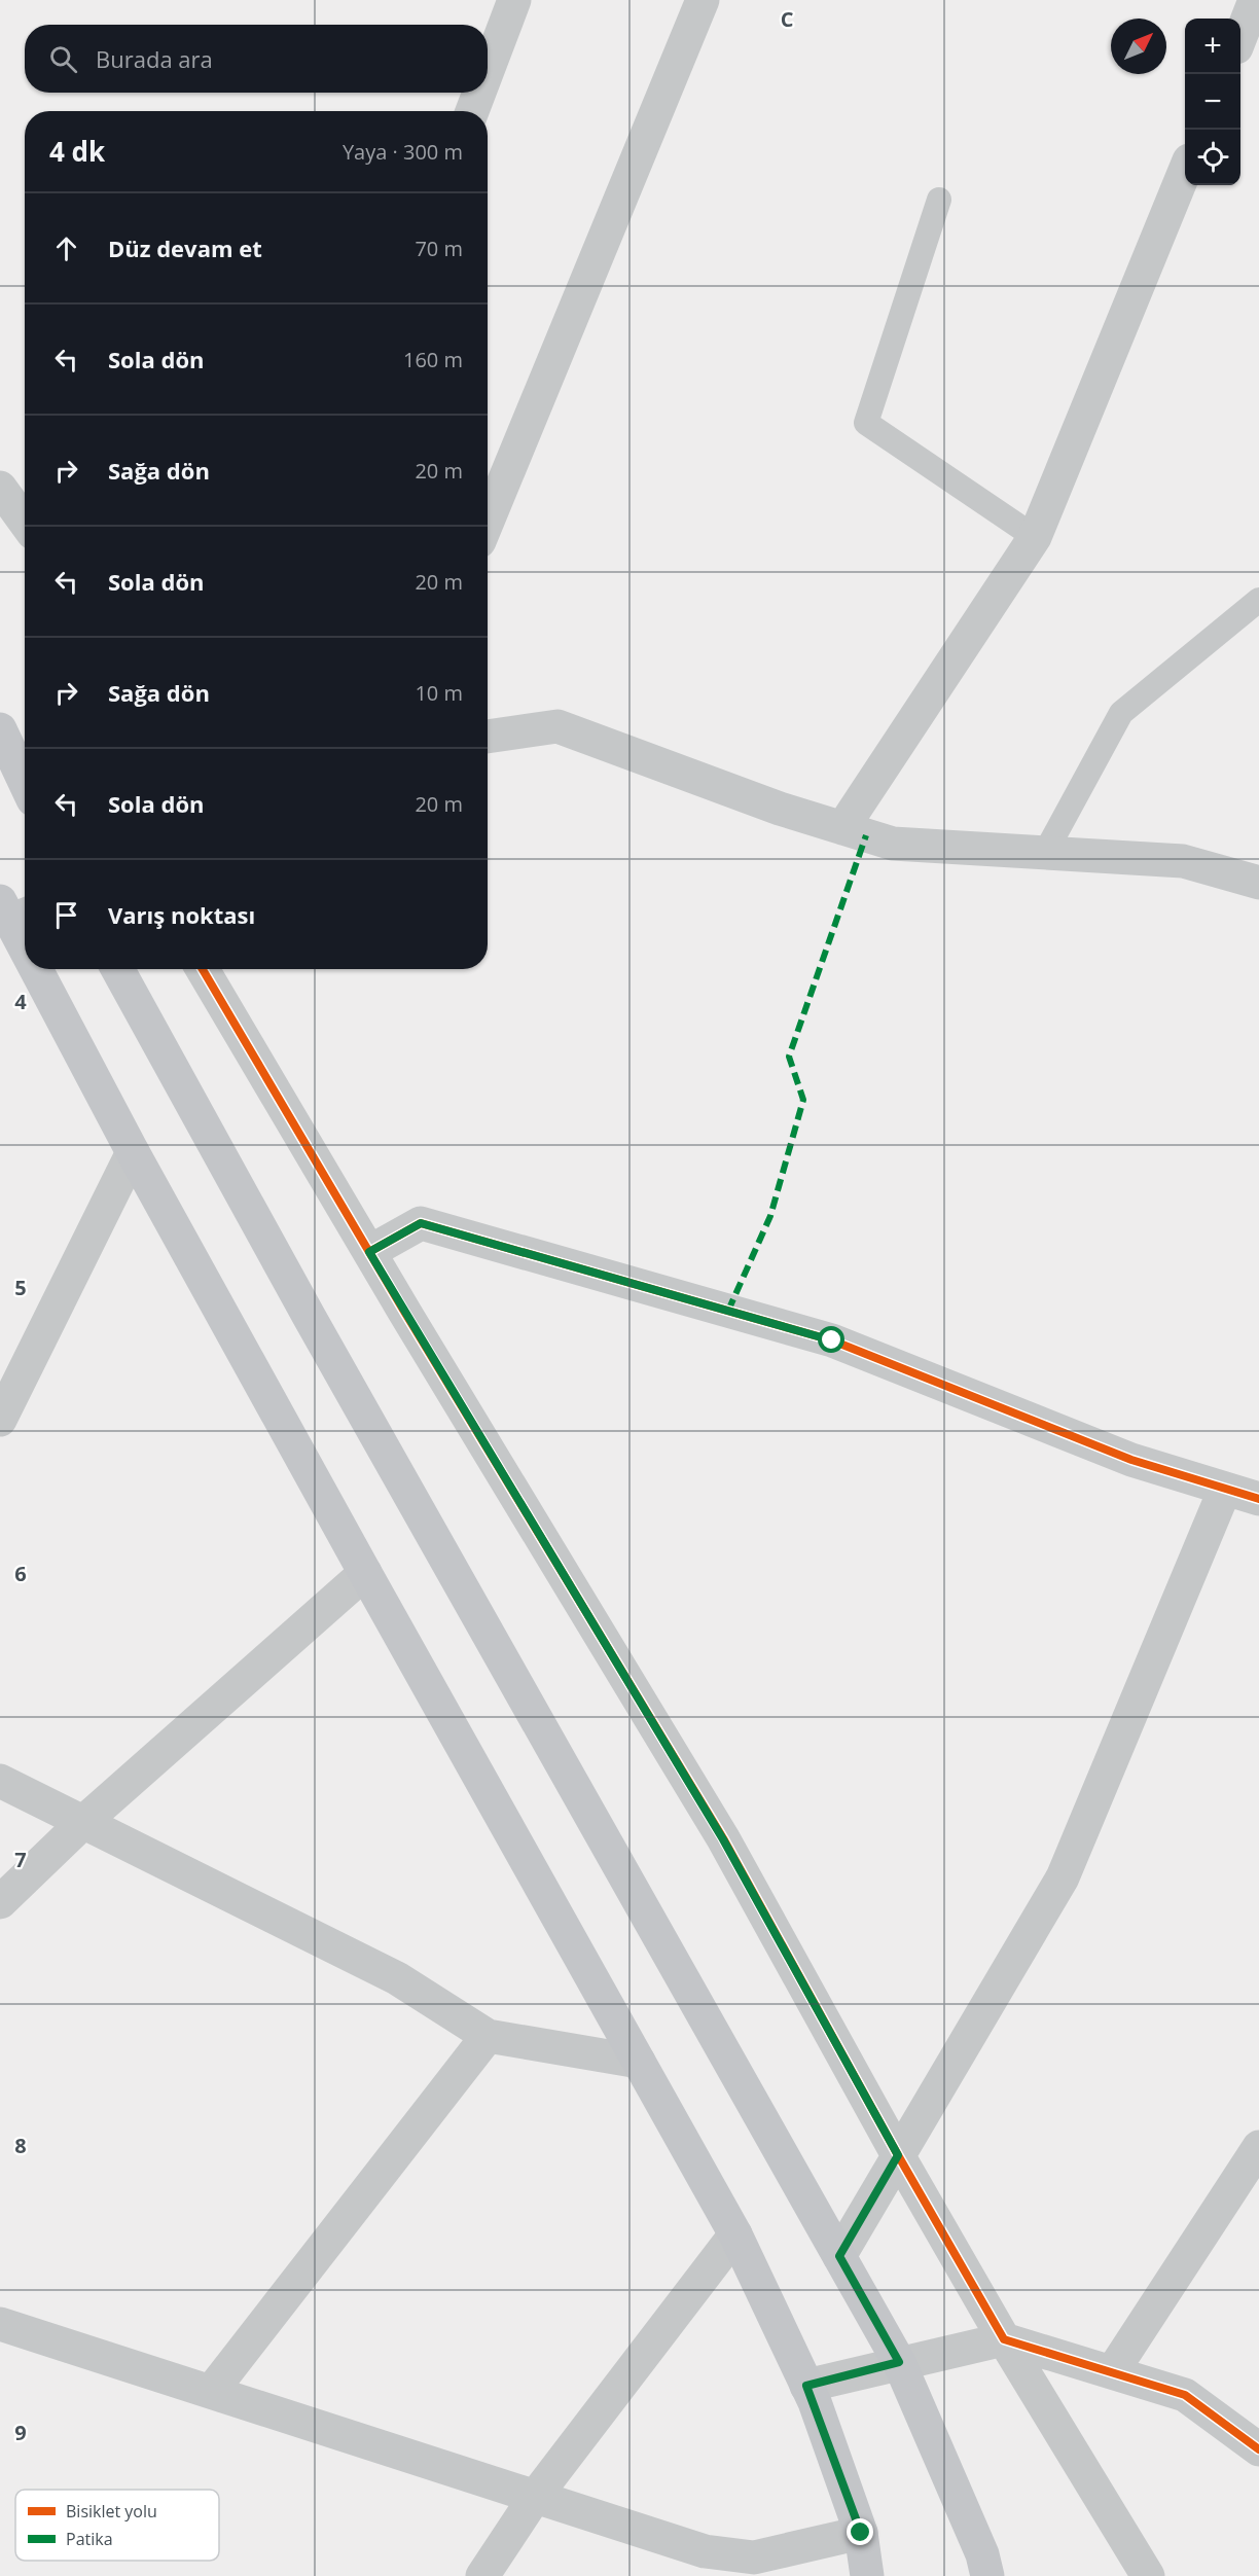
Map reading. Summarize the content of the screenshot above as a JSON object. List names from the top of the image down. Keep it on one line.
{"legend":["Bisiklet yolu","Patika"],"north":"top right","page":{"map_buttons":["+","−"],"search":"Burada ara","heading":["4 dk","Yaya · 300 m"],"list":[["Düz devam et","70 m"],["Sola dön","160 m"],["Sağa dön","20 m"],["Sola dön","20 m"],["Sağa dön","10 m"],["Sola dön","20 m"],"Varış noktası"]},"grid":{"columns":["C"],"rows":["4","5","6","7","8","9"]}}
